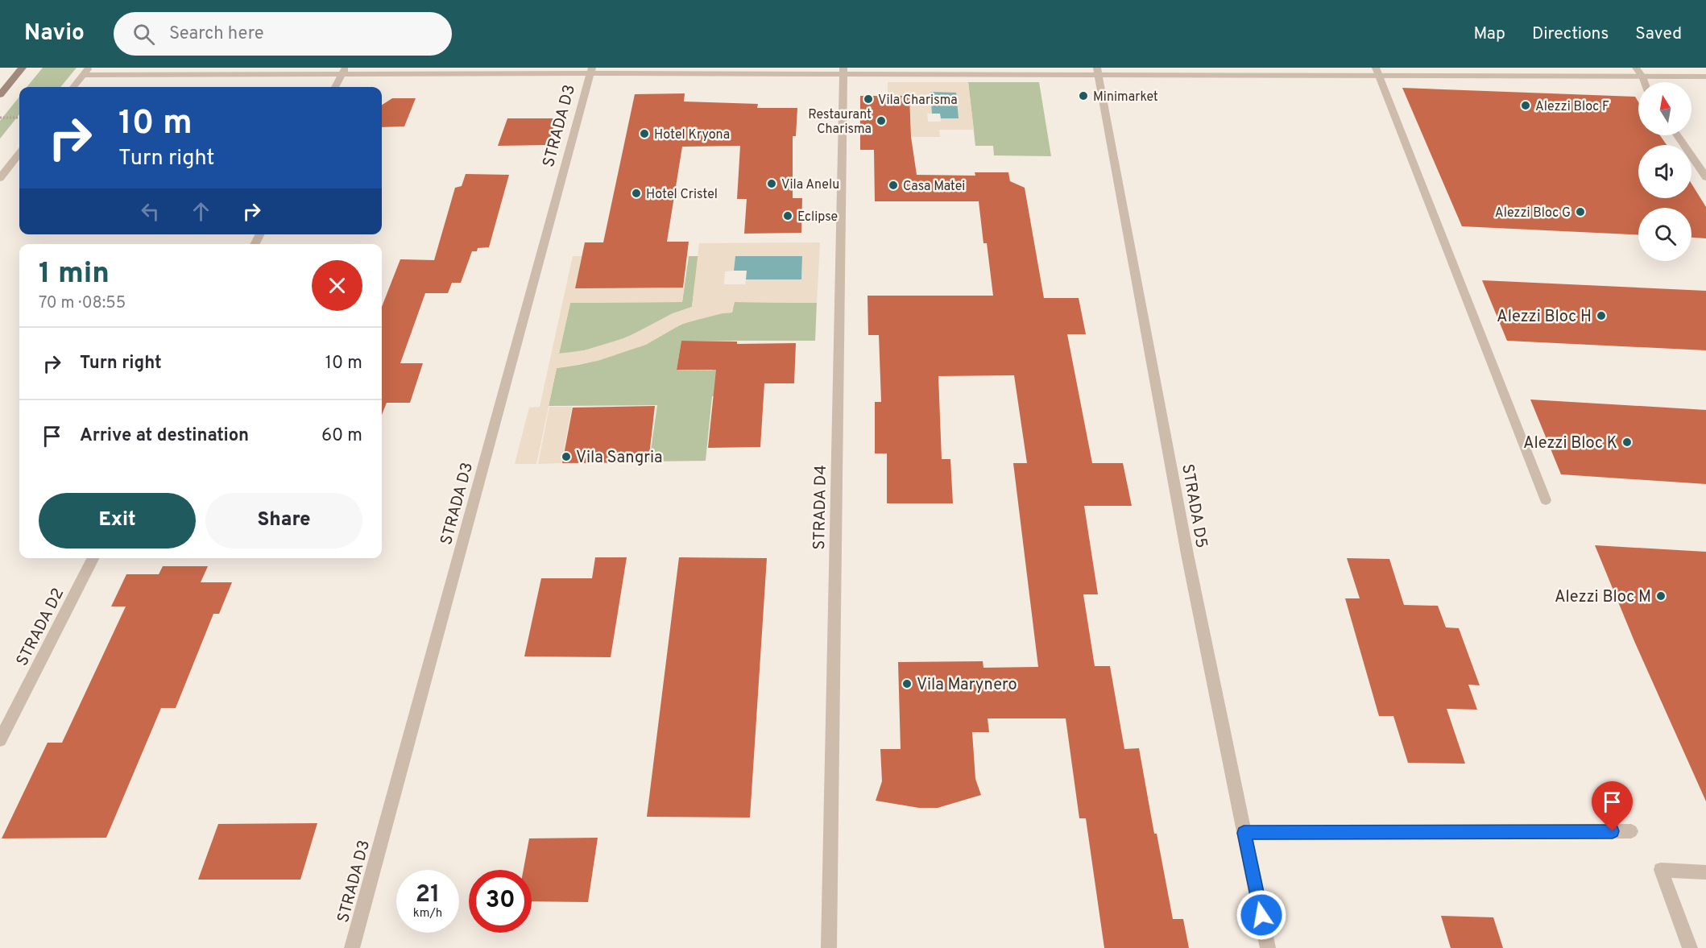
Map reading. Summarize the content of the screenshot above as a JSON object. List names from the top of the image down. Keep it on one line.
{"streets":{"street":["STRADA D3","STRADA D5","STRADA D4","STRADA D2"]},"places":["Minimarket","Vila Charisma","Alezzi Bloc F","Restaurant Charisma","Hotel Kryona","Vila Anelu","Casa Matei","Hotel Cristel","Alezzi Bloc G","Eclipse","Alezzi Bloc H","Alezzi Bloc K","Vila Sangria","Alezzi Bloc M","Vila Marynero"],"north":"top","page":{"header":"Navio","search":"Search here","nav":["Map","Directions","Saved"],"turn":["10 m","Turn right"],"heading":["1 min","70 m · 08:55"],"list":[{"name":"Turn right","value":"10 m"},{"name":"Arrive at destination","value":"60 m"}],"buttons":["Exit","Share"],"speed":"21 km/h","limit":"30"}}
